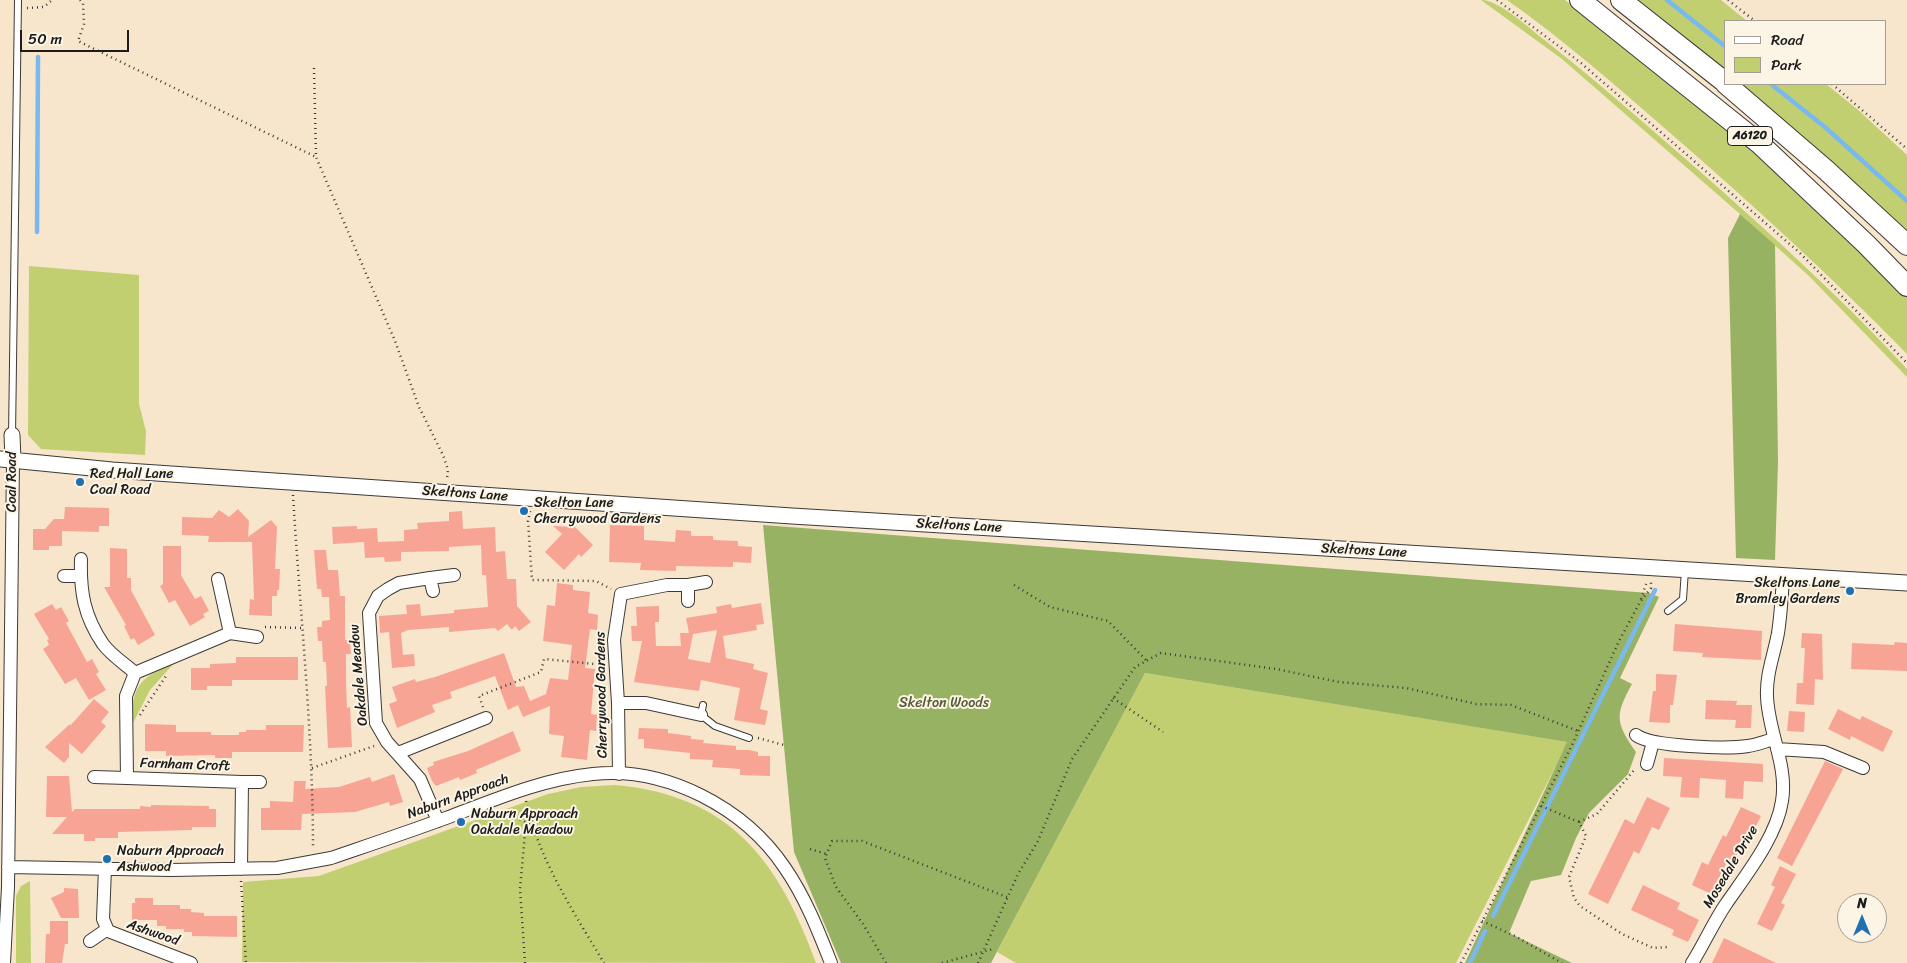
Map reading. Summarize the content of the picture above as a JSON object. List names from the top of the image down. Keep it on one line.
{"streets":{"highway":["A6120"],"street":["Coal Road","Skeltons Lane","Oakdale Meadow","Cherrywood Gardens","Farnham Croft","Naburn Approach","Mosedale Drive","Ashwood"]},"crossings":[["Coal Road","Skeltons Lane"],["Coal Road","Naburn Approach"],["Skeltons Lane","Mosedale Drive"],["Oakdale Meadow","Naburn Approach"],["Cherrywood Gardens","Naburn Approach"],["Farnham Croft","Naburn Approach"],["Naburn Approach","Ashwood"]],"parks":["Skelton Woods"],"places":["Red Hall Lane Coal Road","Skelton Lane Cherrywood Gardens","Skeltons Lane Bramley Gardens","Naburn Approach Oakdale Meadow","Naburn Approach Ashwood"],"legend":["Road","Park"],"scale_bar":"50 m","north":"top"}
